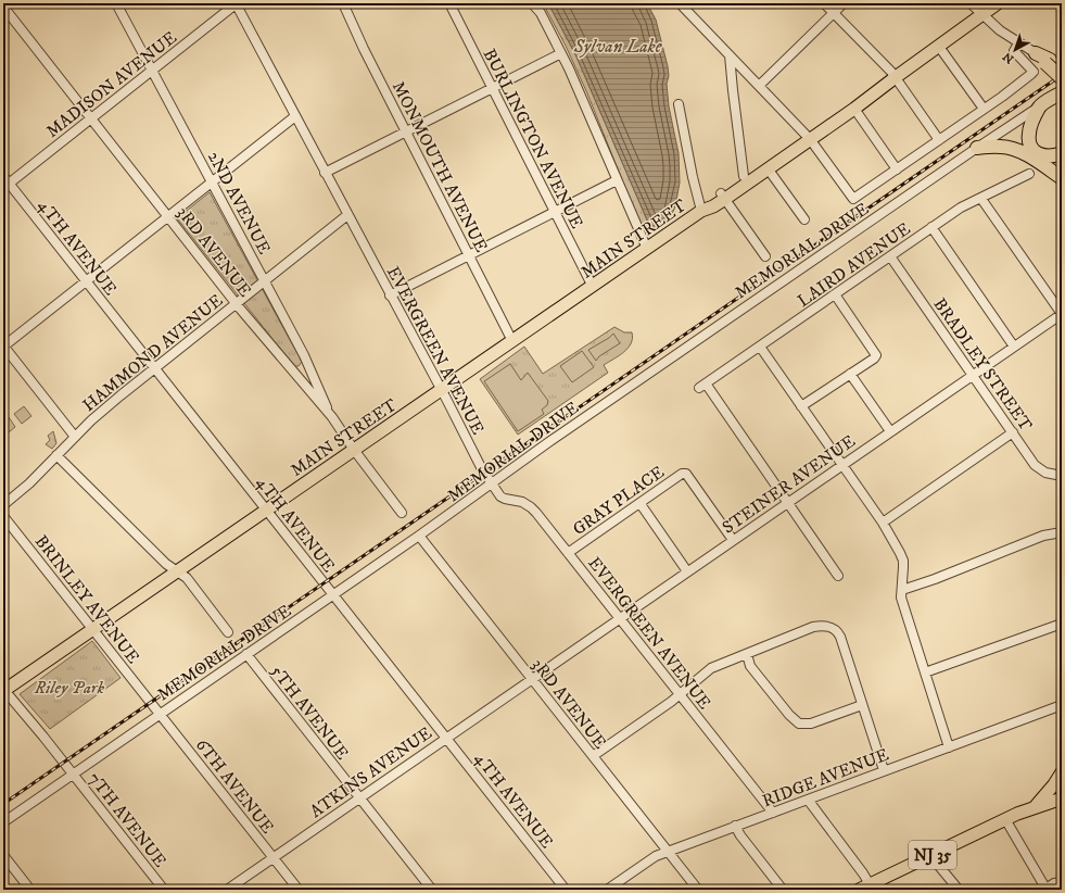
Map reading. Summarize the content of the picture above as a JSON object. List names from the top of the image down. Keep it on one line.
{"streets":{"main road":["MAIN STREET","NJ 35"],"street":["MADISON AVENUE","BURLINGTON AVENUE","MONMOUTH AVENUE","2ND AVENUE","4TH AVENUE","MEMORIAL DRIVE","3RD AVENUE","LAIRD AVENUE","EVERGREEN AVENUE","HAMMOND AVENUE","BRADLEY STREET","STEINER AVENUE","GRAY PLACE","BRINLEY AVENUE","5TH AVENUE","ATKINS AVENUE","RIDGE AVENUE","6TH AVENUE","7TH AVENUE"]},"crossings":[["MADISON AVENUE","2ND AVENUE"],["MADISON AVENUE","4TH AVENUE"],["MADISON AVENUE","3RD AVENUE"],["MADISON AVENUE","EVERGREEN AVENUE"],["BURLINGTON AVENUE","MAIN STREET"],["MONMOUTH AVENUE","MAIN STREET"],["2ND AVENUE","3RD AVENUE"],["2ND AVENUE","HAMMOND AVENUE"],["MAIN STREET","4TH AVENUE"],["MAIN STREET","3RD AVENUE"],["MAIN STREET","EVERGREEN AVENUE"],["MAIN STREET","BRINLEY AVENUE"],["MAIN STREET","7TH AVENUE"],["4TH AVENUE","MEMORIAL DRIVE"],["4TH AVENUE","HAMMOND AVENUE"],["4TH AVENUE","ATKINS AVENUE"],["MEMORIAL DRIVE","3RD AVENUE"],["MEMORIAL DRIVE","EVERGREEN AVENUE"],["MEMORIAL DRIVE","5TH AVENUE"],["MEMORIAL DRIVE","6TH AVENUE"],["MEMORIAL DRIVE","7TH AVENUE"],["3RD AVENUE","HAMMOND AVENUE"],["3RD AVENUE","STEINER AVENUE"],["3RD AVENUE","ATKINS AVENUE"],["3RD AVENUE","RIDGE AVENUE"],["LAIRD AVENUE","BRADLEY STREET"],["LAIRD AVENUE","STEINER AVENUE"],["EVERGREEN AVENUE","HAMMOND AVENUE"],["EVERGREEN AVENUE","STEINER AVENUE"],["EVERGREEN AVENUE","GRAY PLACE"],["EVERGREEN AVENUE","RIDGE AVENUE"],["BRADLEY STREET","STEINER AVENUE"],["STEINER AVENUE","GRAY PLACE"],["STEINER AVENUE","ATKINS AVENUE"],["BRINLEY AVENUE","6TH AVENUE"],["5TH AVENUE","ATKINS AVENUE"],["ATKINS AVENUE","6TH AVENUE"]],"water":["Sylvan Lake"],"parks":["Riley Park"],"north":"bottom left"}
